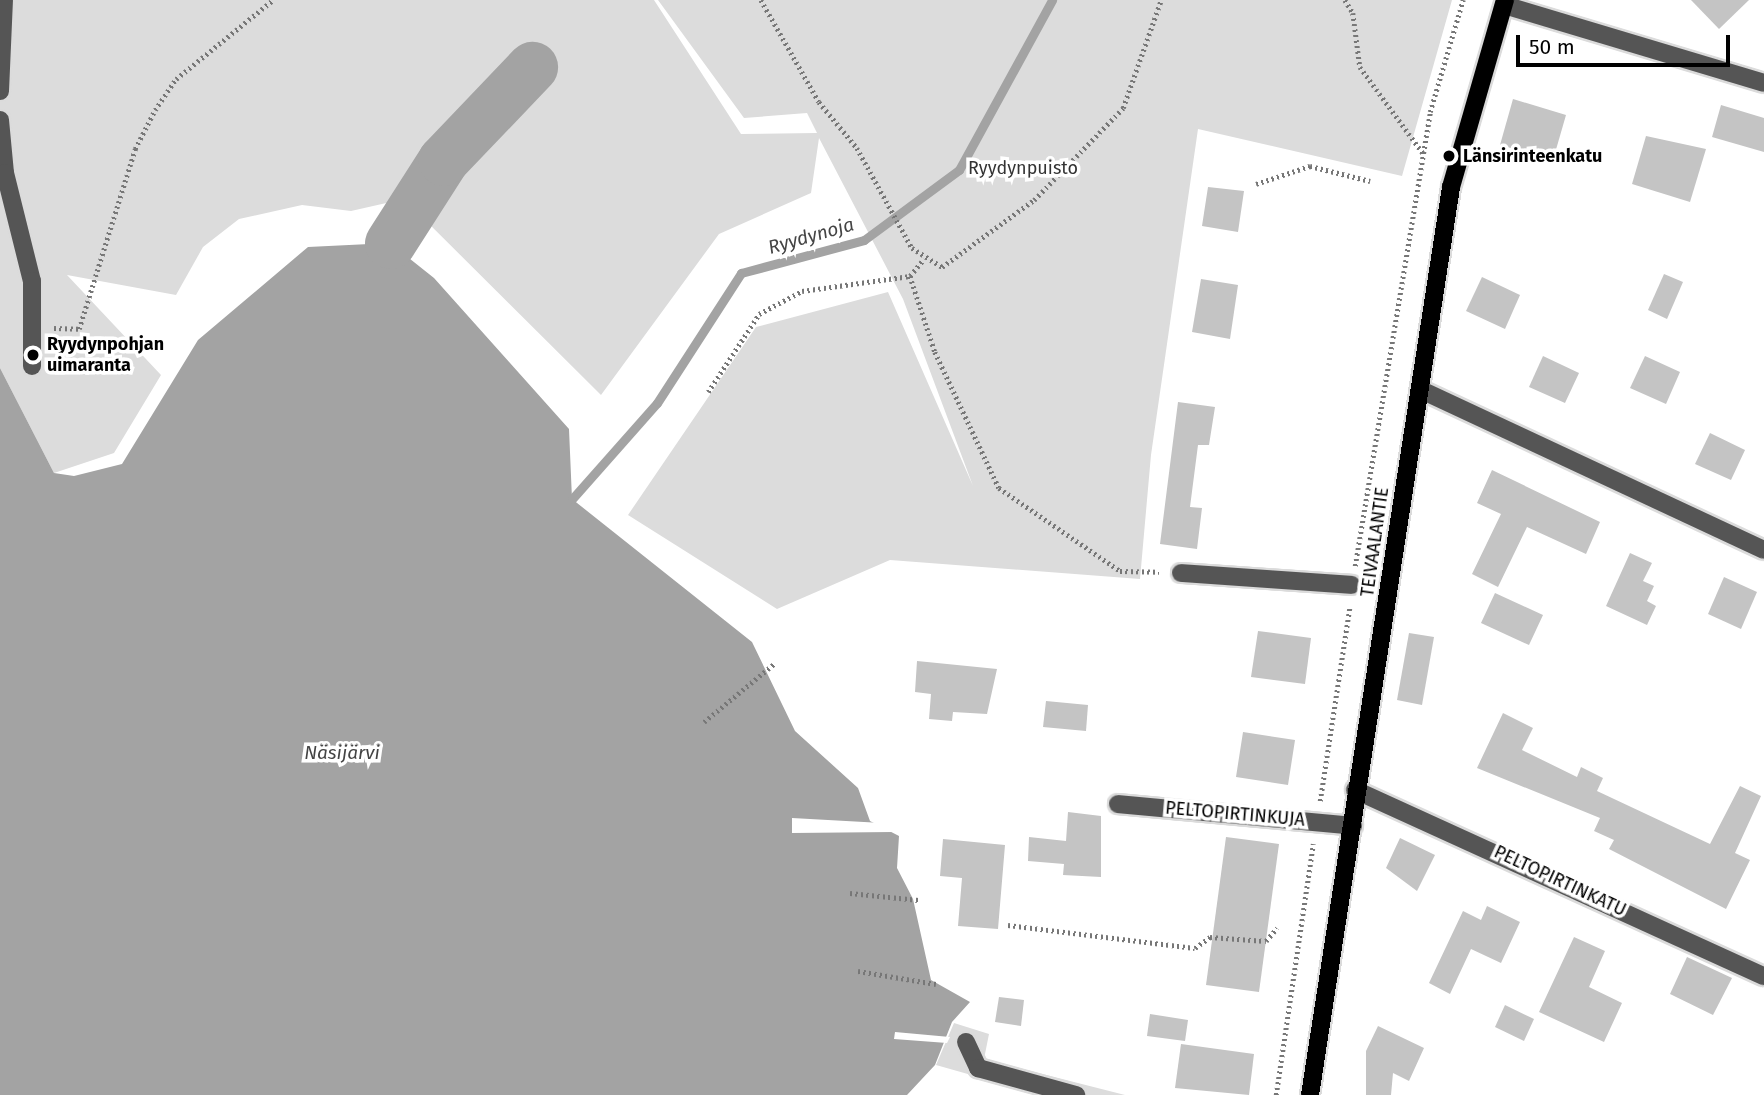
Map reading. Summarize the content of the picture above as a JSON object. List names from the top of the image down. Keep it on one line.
{"streets":{"main road":["TEIVAALANTIE"],"street":["PELTOPIRTINKUJA","PELTOPIRTINKATU"]},"crossings":[["TEIVAALANTIE","PELTOPIRTINKUJA"],["TEIVAALANTIE","PELTOPIRTINKATU"]],"water":["Ryydynoja","Näsijärvi"],"parks":["Ryydynpuisto"],"places":["Länsirinteenkatu","Ryydynpohjan uimaranta"],"scale_bar":"50 m"}
